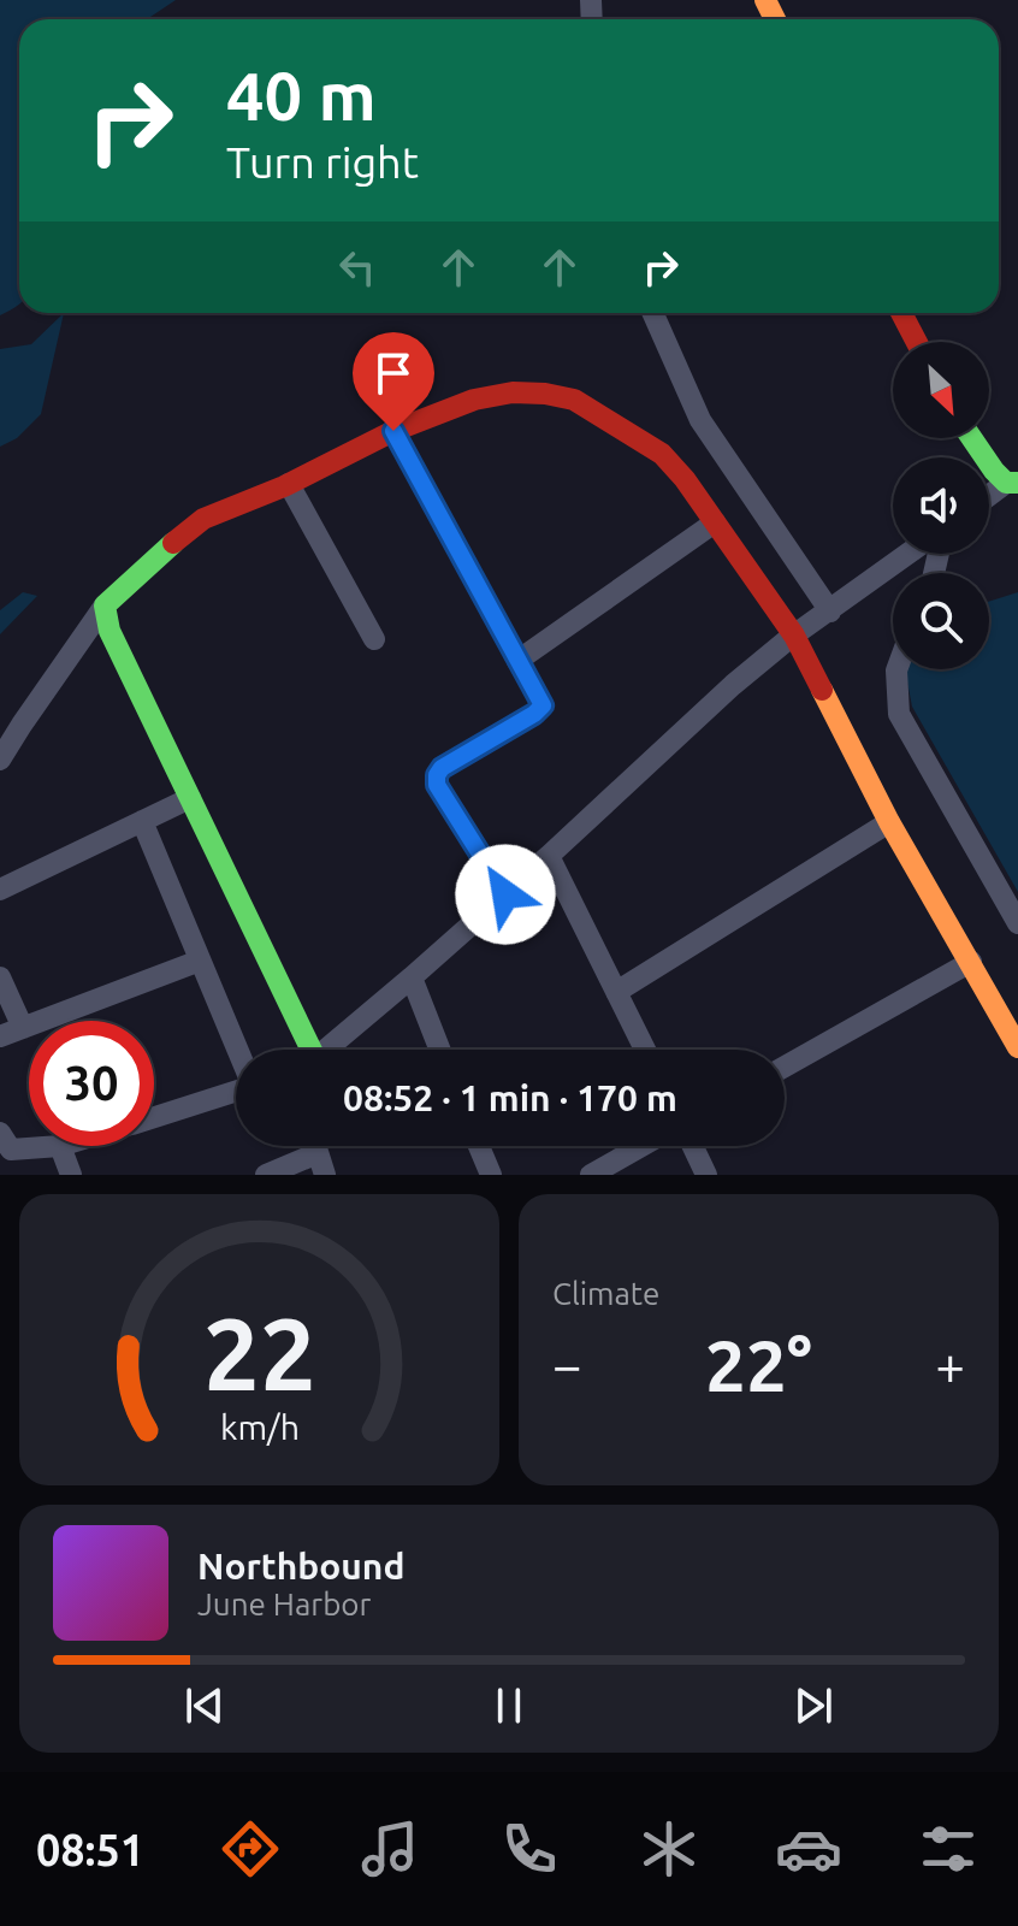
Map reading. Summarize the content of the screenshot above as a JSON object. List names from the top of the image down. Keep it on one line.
{"north":"bottom right","page":{"turn":["40 m","Turn right"],"limit":"30","trip":"08:52 · 1 min · 170 m","tile":"Climate","heat":["−","22°","+"],"song":["Northbound","June Harbor"],"tabs":"08:51","gauge":["22","km/h"]}}
